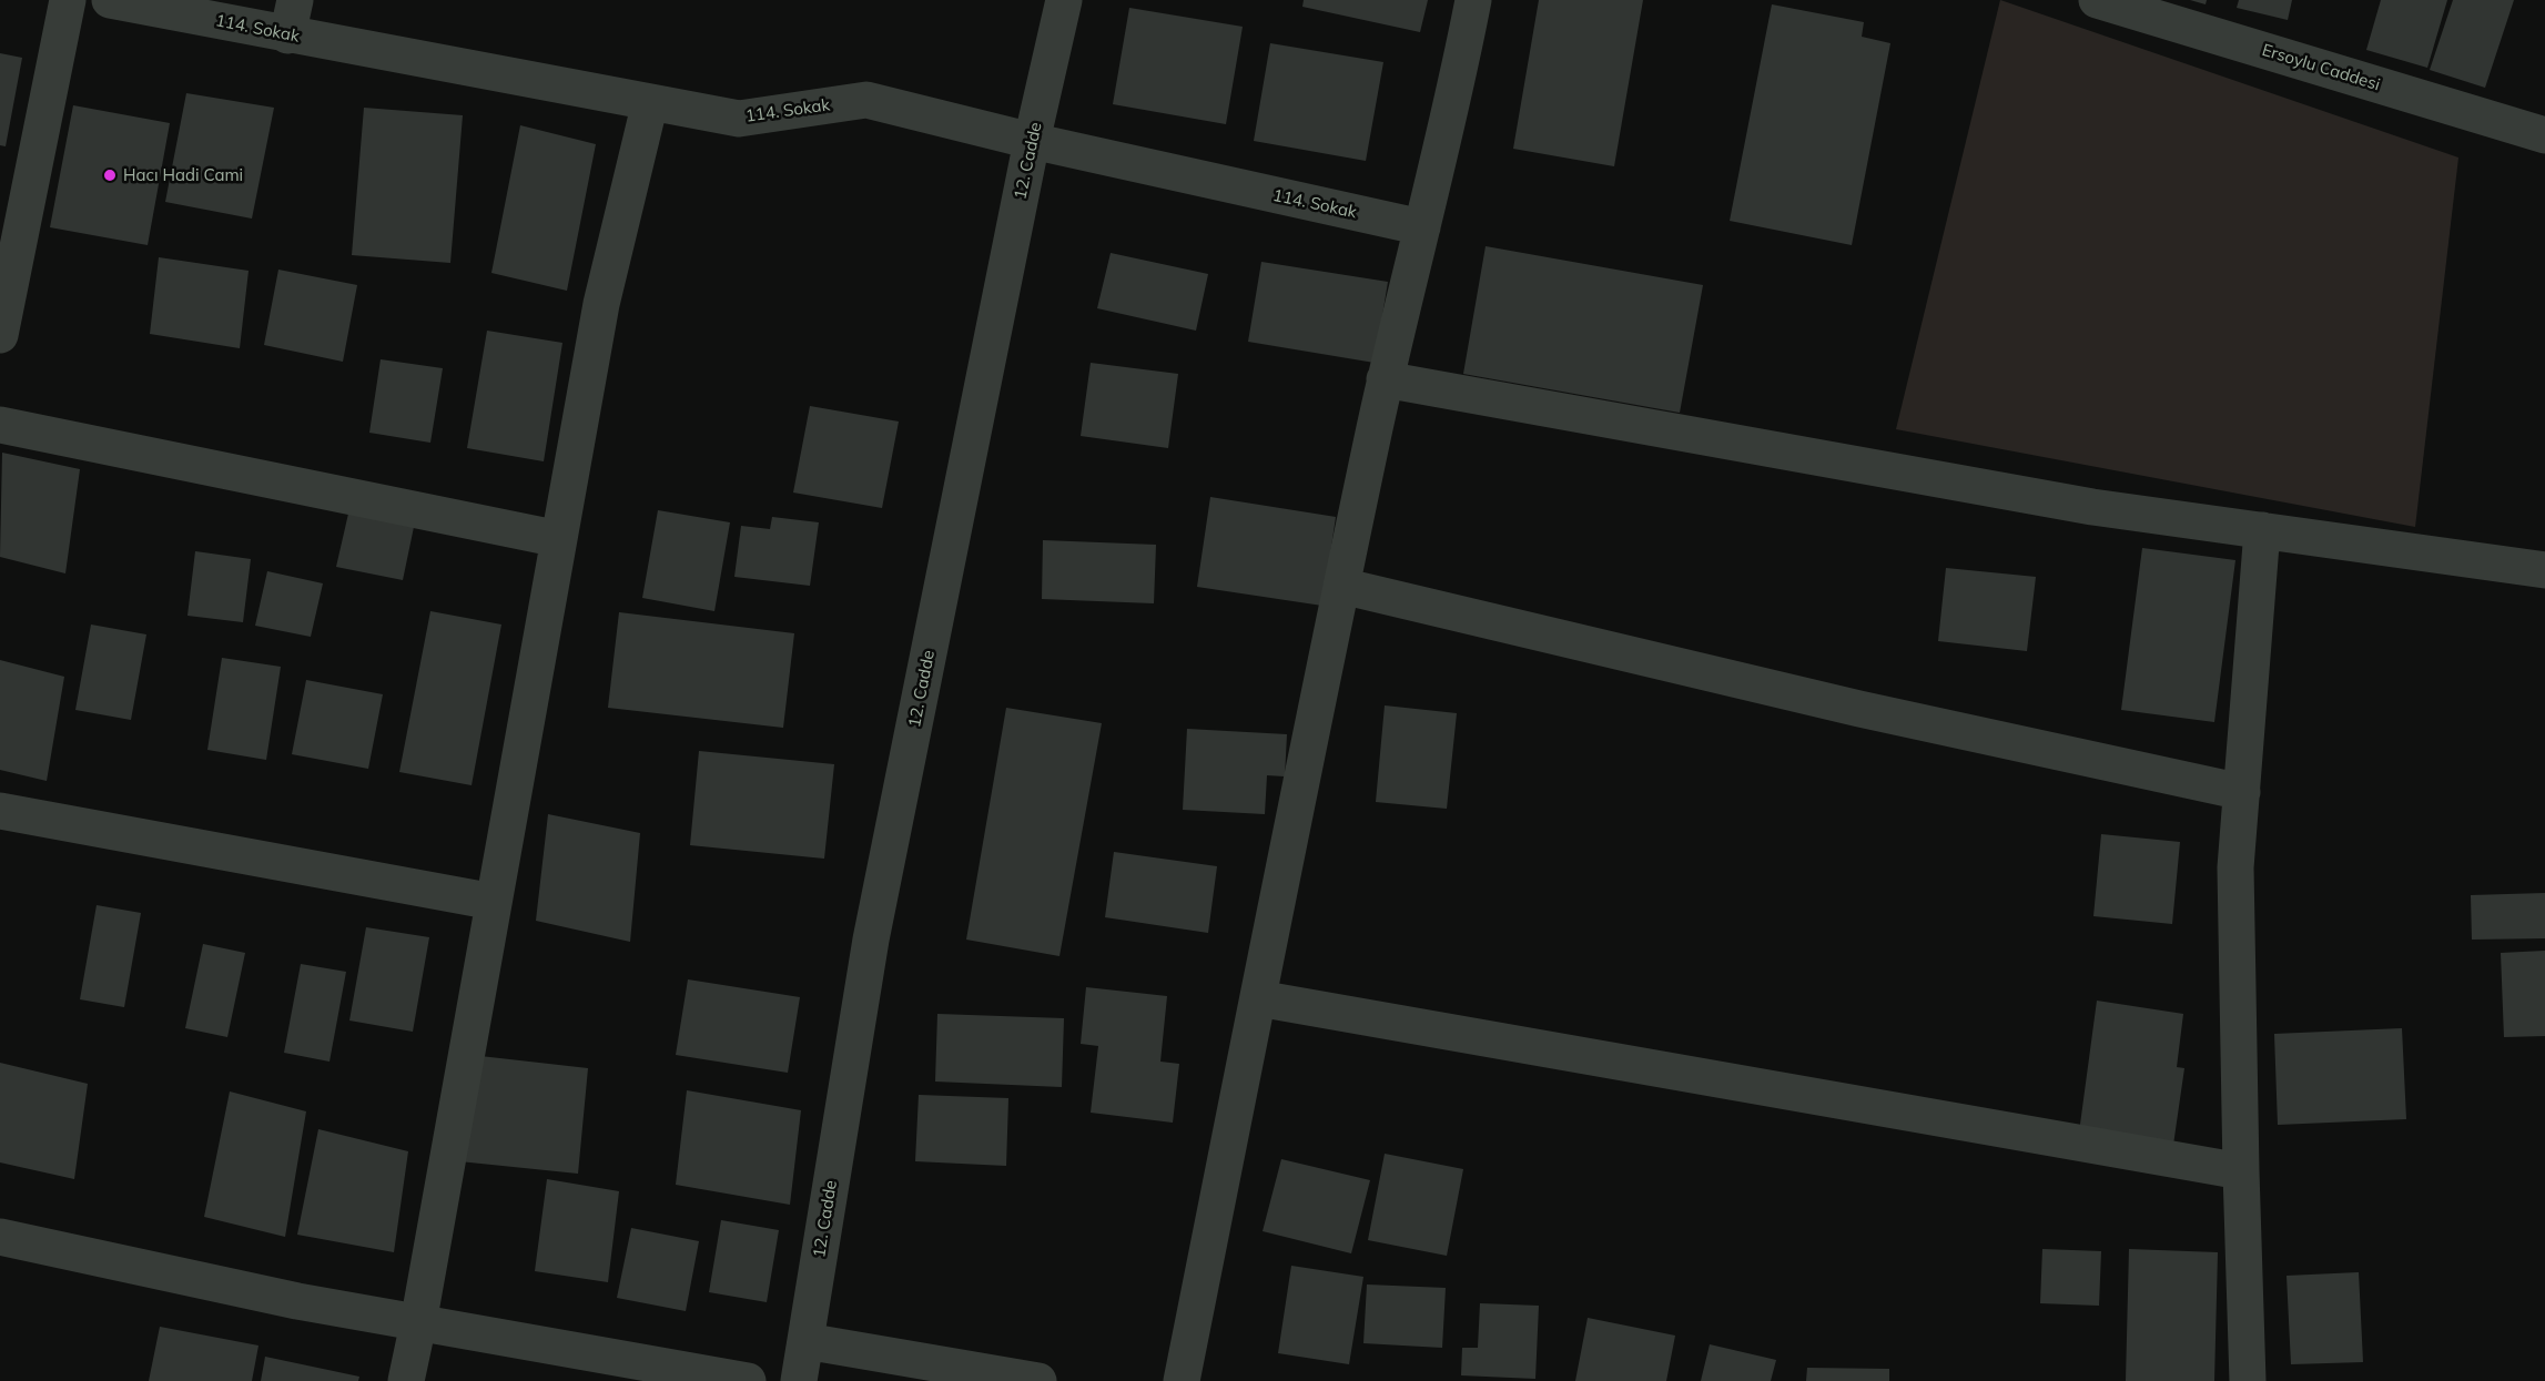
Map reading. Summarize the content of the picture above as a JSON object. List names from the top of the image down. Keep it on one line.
{"streets":{"street":["114. Sokak","Ersoylu Caddesi","12. Cadde"]},"crossings":[["114. Sokak","12. Cadde"]],"places":["Hacı Hadi Cami"]}
